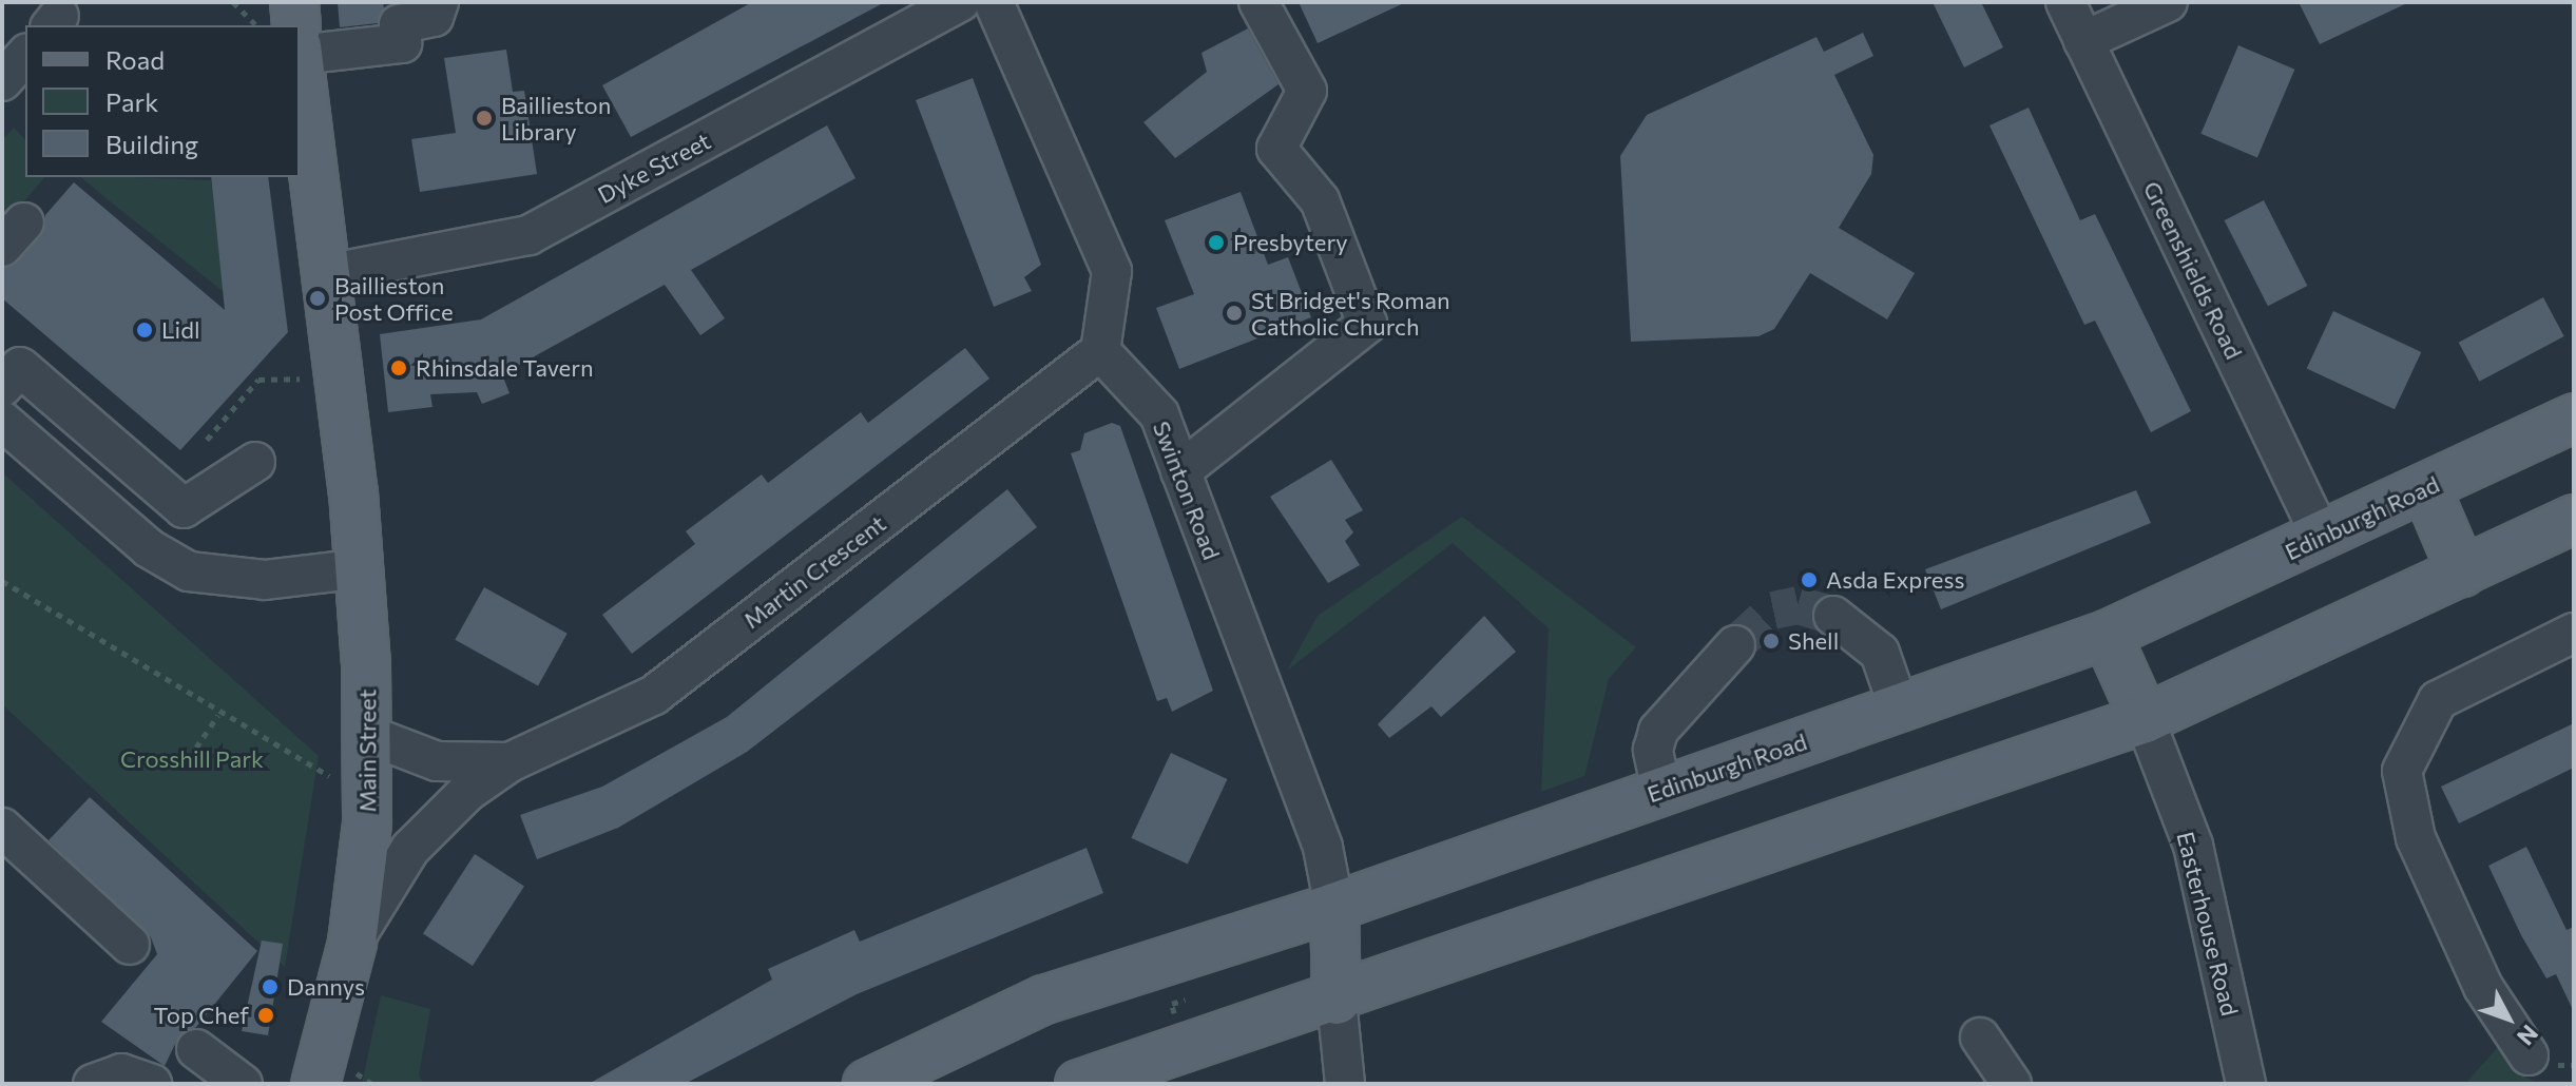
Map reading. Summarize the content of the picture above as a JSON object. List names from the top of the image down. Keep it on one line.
{"streets":{"main road":["Edinburgh Road","Main Street"],"street":["Dyke Street","Greenshields Road","Swinton Road","Martin Crescent","Easterhouse Road"]},"crossings":[["Dyke Street","Main Street"],["Greenshields Road","Edinburgh Road"],["Swinton Road","Edinburgh Road"],["Swinton Road","Martin Crescent"],["Martin Crescent","Main Street"]],"parks":["Crosshill Park"],"places":["Baillieston Library","Presbytery","Baillieston Post Office","St Bridget's Roman Catholic Church","Lidl","Rhinsdale Tavern","Asda Express","Shell","Dannys","Top Chef"],"legend":["Road","Park","Building"],"north":"bottom right"}
